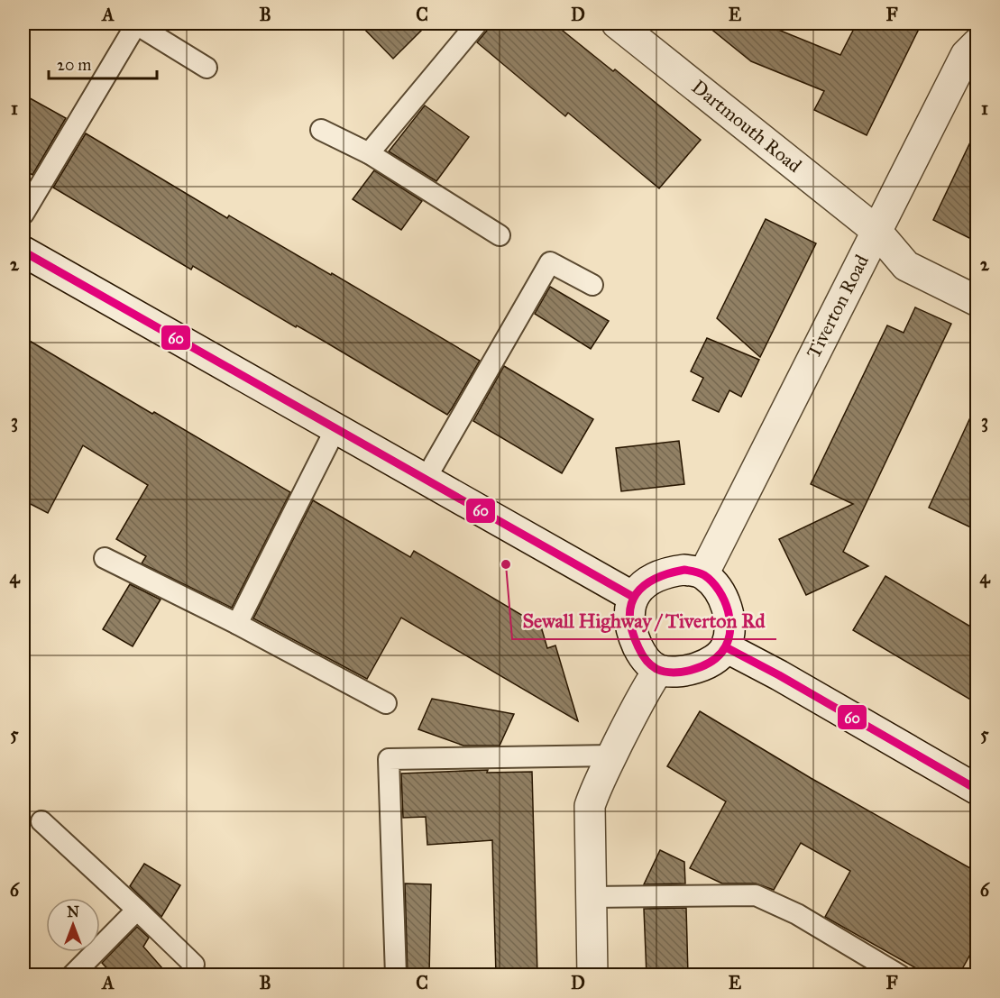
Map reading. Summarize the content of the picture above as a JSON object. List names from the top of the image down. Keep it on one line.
{"streets":{"street":["Dartmouth Road","Tiverton Road"]},"crossings":[["Dartmouth Road","Tiverton Road"]],"places":["Sewall Highway / Tiverton Rd"],"lines":["transit line 60"],"scale_bar":"20 m","north":"top","grid":{"columns":["A","B","C","D","E","F"],"rows":["1","2","3","4","5","6"]}}
